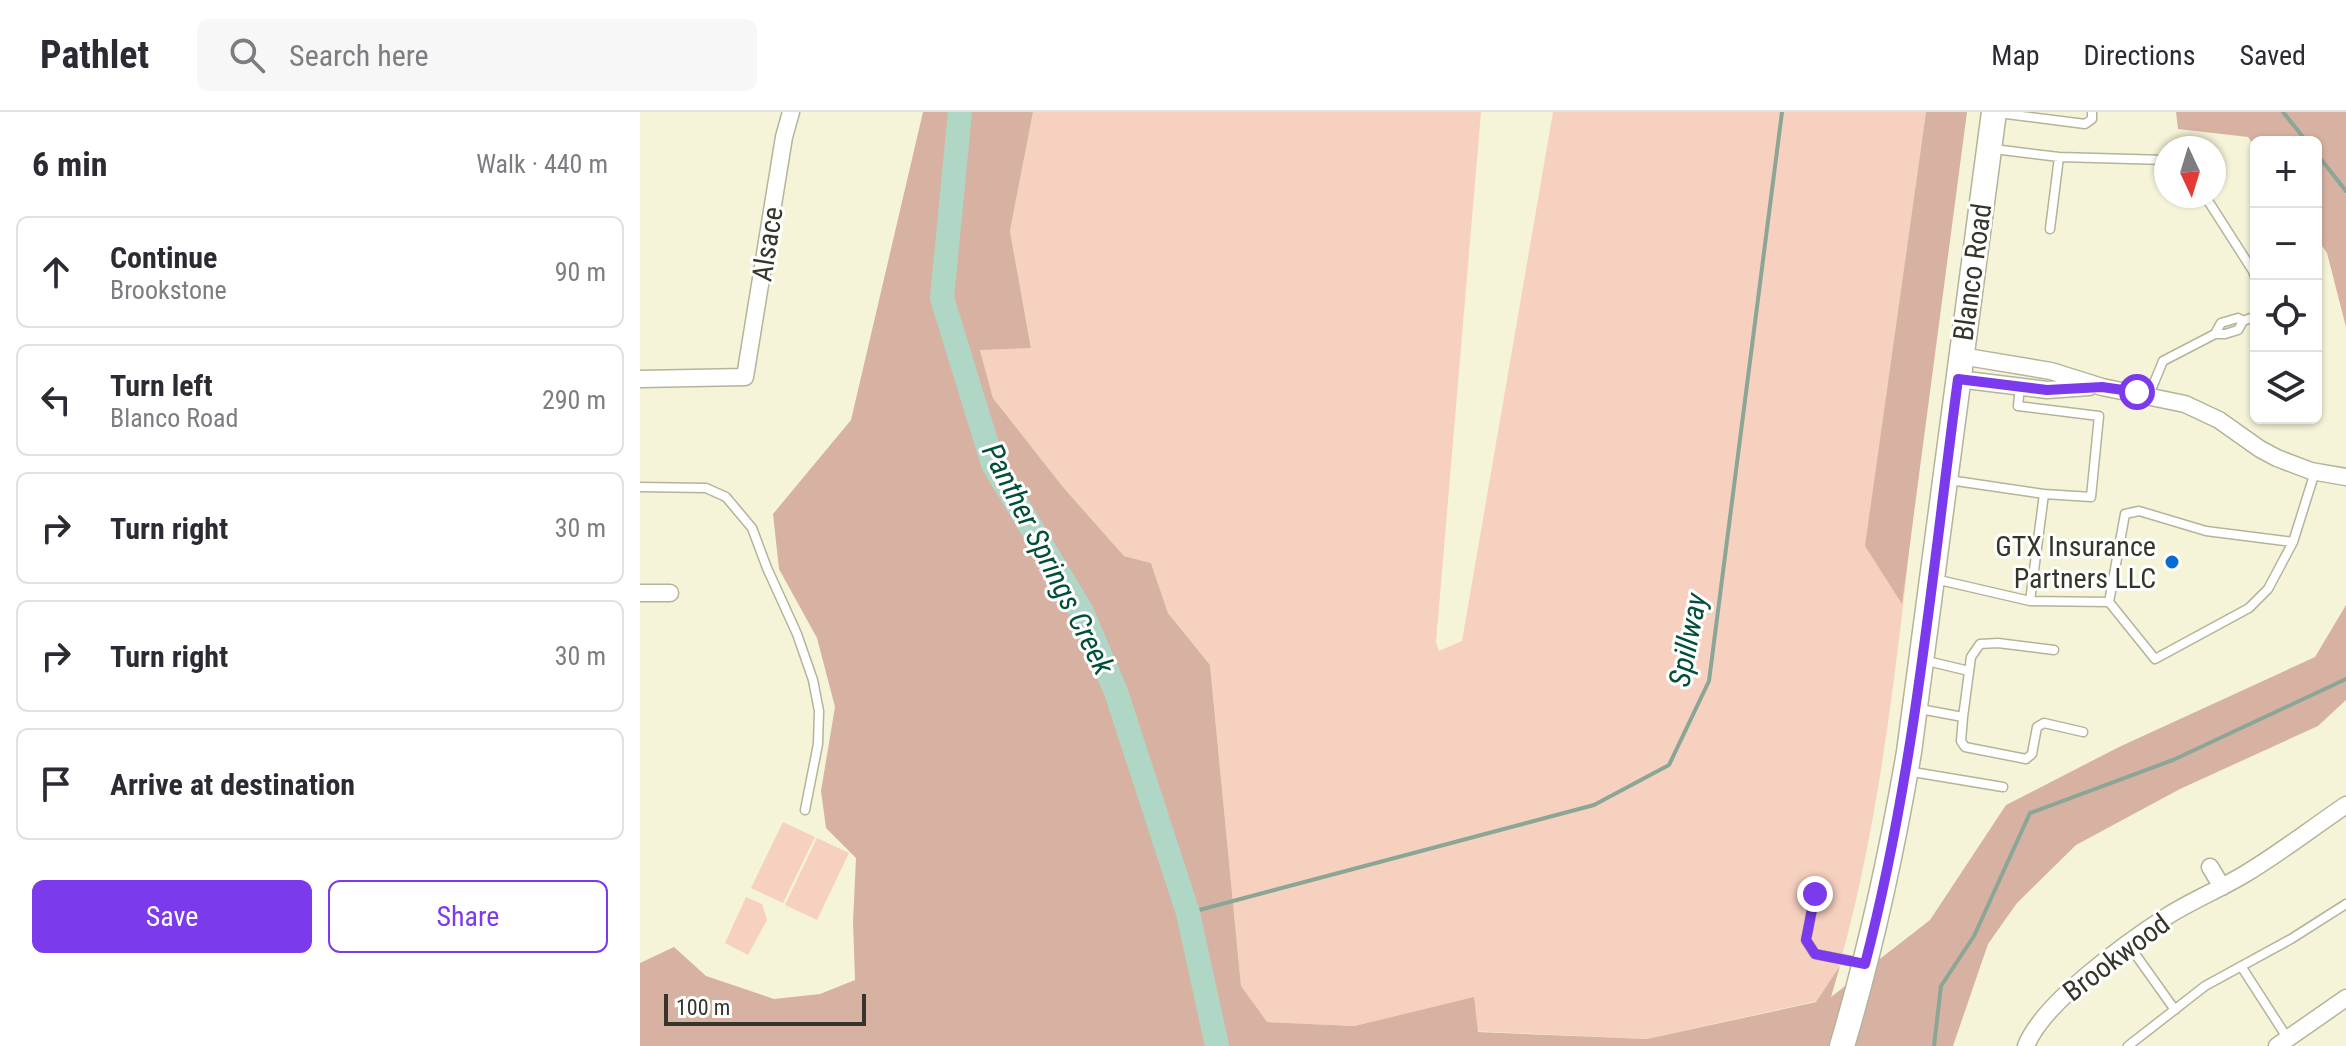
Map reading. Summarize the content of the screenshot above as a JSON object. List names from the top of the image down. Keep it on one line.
{"streets":{"main road":["Blanco Road"],"street":["Alsace","Brookwood"]},"water":["Panther Springs Creek","Spillway"],"places":["GTX Insurance Partners LLC"],"scale_bar":"100 m","north":"bottom","page":{"header":"Pathlet","search":"Search here","nav":["Map","Directions","Saved"],"heading":["6 min","Walk · 440 m"],"map_buttons":["+","−"],"list":[["Continue","Brookstone","90 m"],["Turn left","Blanco Road","290 m"],["Turn right","30 m"],["Turn right","30 m"],"Arrive at destination"],"buttons":["Save","Share"],"scale":"100 m"}}
